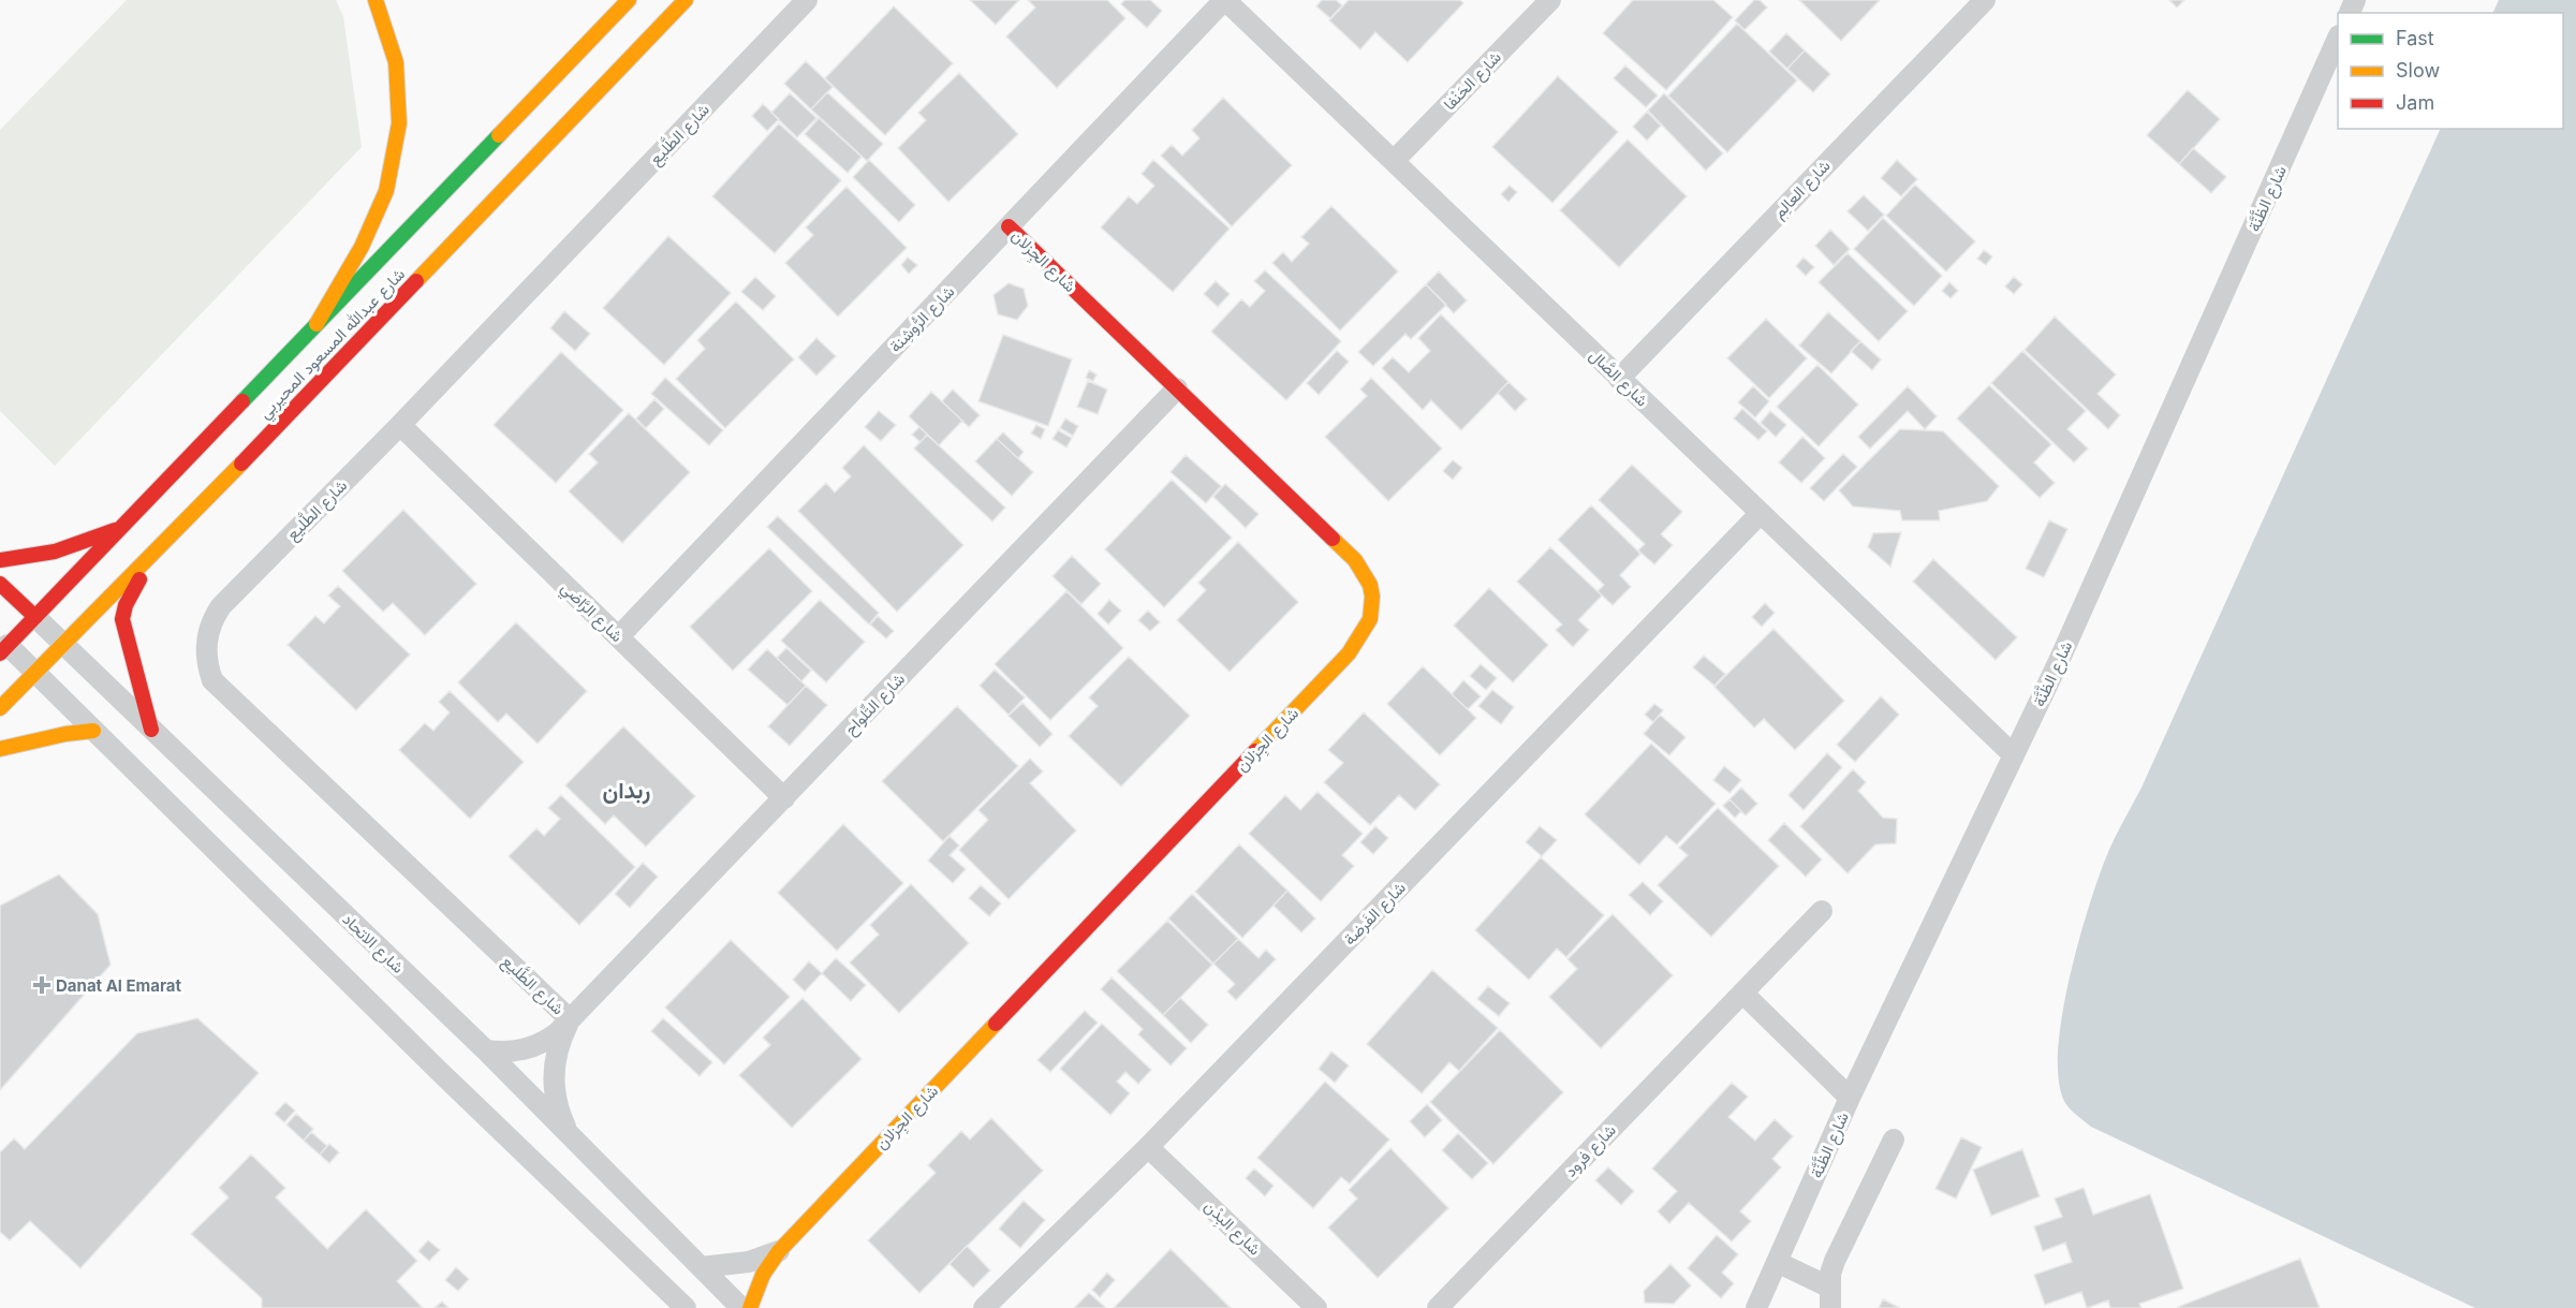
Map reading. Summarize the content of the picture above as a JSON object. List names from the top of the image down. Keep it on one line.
{"streets":{"main road":["شارع الجِزلان","شارع عبدالله المسعود المحيربي","شارع الاتحاد"],"street":["شارع الحَنْفا","شارع الطَّليع","شارع العالِم","شارع الظَّنَّة","شارع الرُّوشِنة","شارع الصَّال","شارع الرَّاضي","شارع التِّلواح","شارع الفَرضة","شارع فرود","شارع البِدْن"]},"crossings":[["شارع الحَنْفا","شارع الصَّال"],["شارع الطَّليع","شارع الرَّاضي"],["شارع الطَّليع","شارع التِّلواح"],["شارع العالِم","شارع الصَّال"],["شارع الظَّنَّة","شارع الصَّال"],["شارع الجِزلان","شارع الرُّوشِنة"],["شارع الجِزلان","شارع التِّلواح"],["شارع الجِزلان","شارع الاتحاد"],["شارع الرُّوشِنة","شارع الصَّال"],["شارع الرُّوشِنة","شارع الرَّاضي"],["شارع عبدالله المسعود المحيربي","شارع الاتحاد"],["شارع الصَّال","شارع الفَرضة"],["شارع الرَّاضي","شارع التِّلواح"],["شارع التِّلواح","شارع الاتحاد"],["شارع الفَرضة","شارع البِدْن"]],"districts":["ربدان"],"places":{"health":["Danat Al Emarat"]},"legend":["Fast","Slow","Jam"]}
